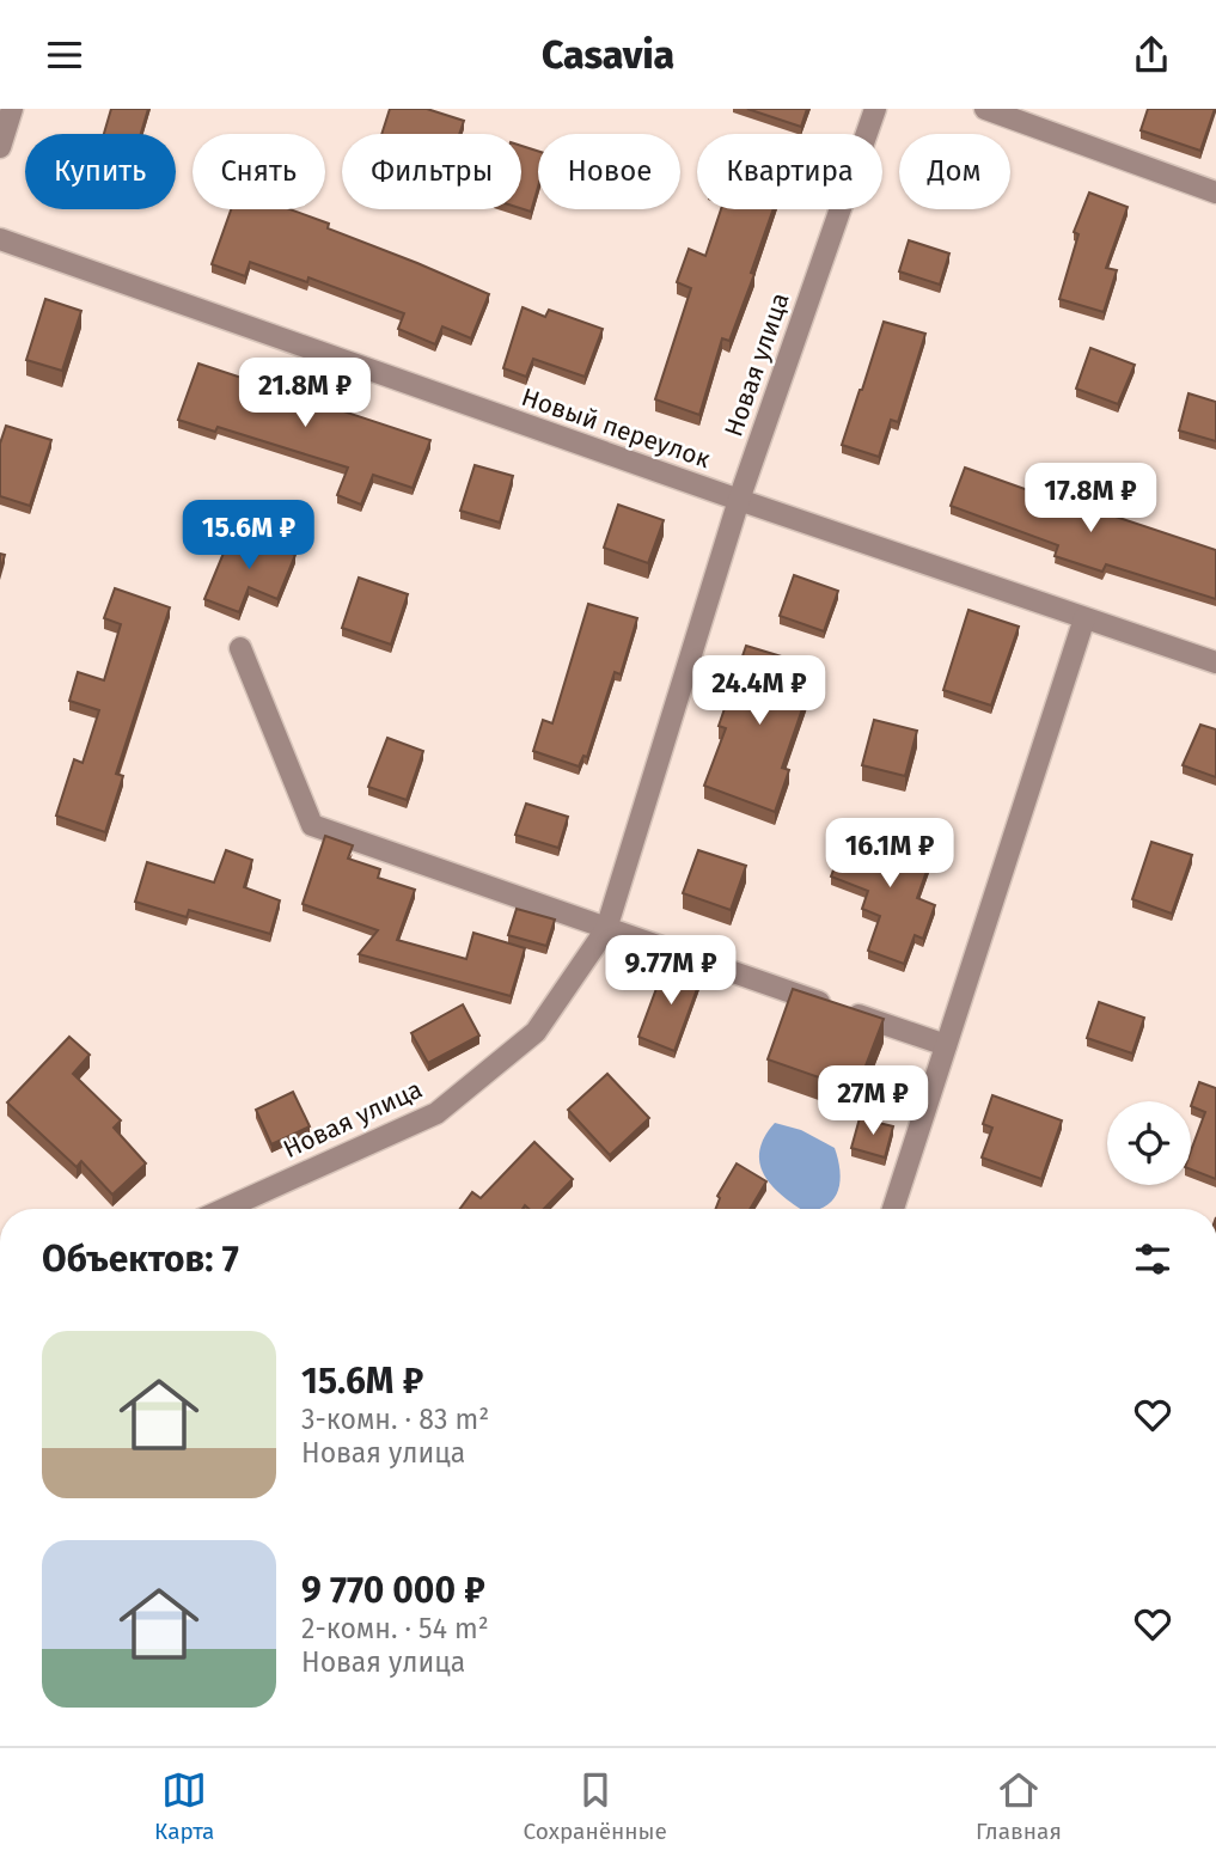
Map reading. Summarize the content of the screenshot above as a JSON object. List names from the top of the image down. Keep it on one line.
{"streets":{"street":["Новая улица","Новый переулок"]},"crossings":[["Новая улица","Новый переулок"]],"page":{"header":"Casavia","chip":["Купить","Снять","Фильтры","Новое","Квартира","Дом"],"price":["21.8M ₽","17.8M ₽","15.6M ₽","24.4M ₽","16.1M ₽","9.77M ₽","27M ₽"],"heading":"Объектов: 7","list":[{"name":"15.6M ₽","note":"3-комн. · 83 m² · Новая улица"},{"name":"9 770 000 ₽","note":"2-комн. · 54 m² · Новая улица"}],"tabs":["Карта","Сохранённые","Главная"]}}
